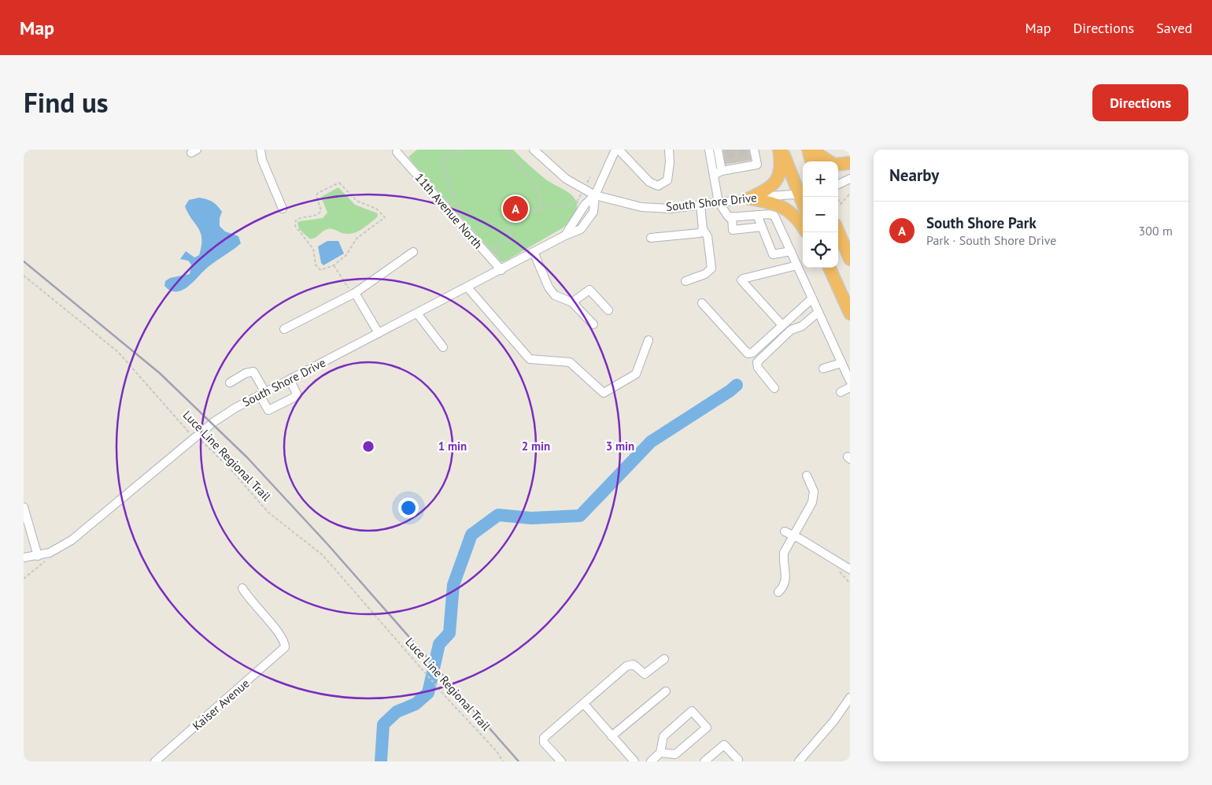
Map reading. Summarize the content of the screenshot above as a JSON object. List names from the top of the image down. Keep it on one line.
{"streets":{"street":["South Shore Drive","11th Avenue North","Kaiser Avenue"],"path":["Luce Line Regional Trail"]},"crossings":[["South Shore Drive","11th Avenue North"],["South Shore Drive","Luce Line Regional Trail"]],"page":{"header":"Map","nav":["Map","Directions","Saved"],"title":"Find us","buttons":"Directions","heading":"Nearby","map_buttons":["+","−"],"pins":"A","list":[{"mark":"A","name":"South Shore Park","note":"Park · South Shore Drive","value":"300 m"}]},"rings":["1 min","2 min","3 min"]}
